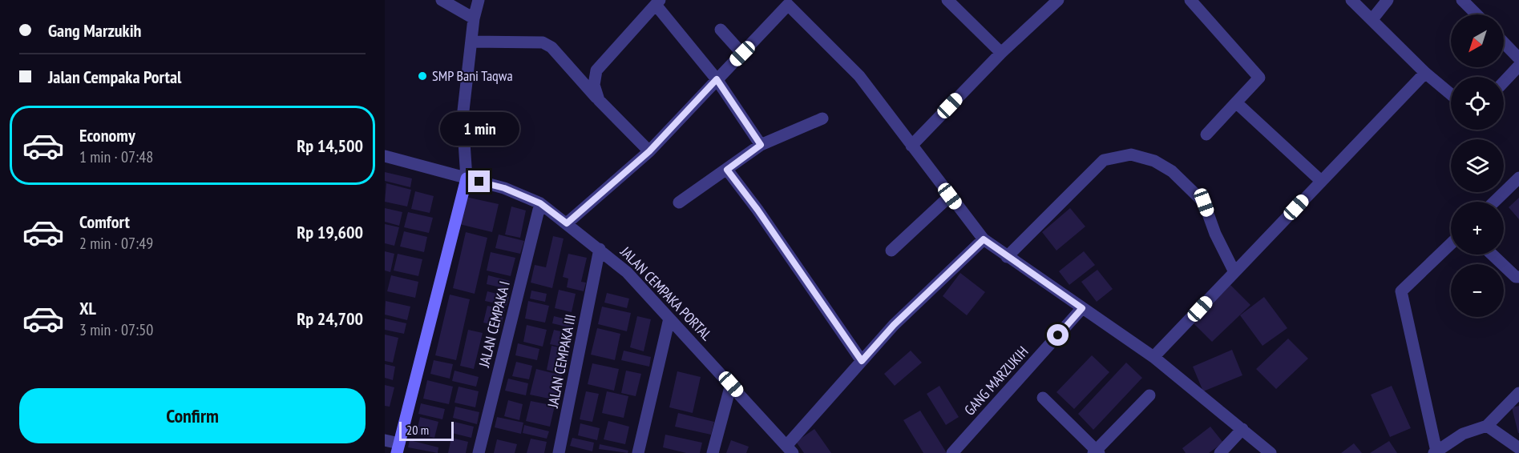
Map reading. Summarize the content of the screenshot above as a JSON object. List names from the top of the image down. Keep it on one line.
{"streets":{"street":["JALAN CEMPAKA PORTAL","JALAN CEMPAKA I","JALAN CEMPAKA III","GANG MARZUKIH"]},"crossings":[["JALAN CEMPAKA PORTAL","JALAN CEMPAKA I"],["JALAN CEMPAKA PORTAL","JALAN CEMPAKA III"]],"places":["SMP Bani Taqwa"],"scale_bar":"20 m","north":"bottom left","page":{"banner":["Gang Marzukih","Jalan Cempaka Portal"],"map_buttons":["+","−"],"list":[{"name":"Economy","note":"1 min · 07:48","value":"Rp 14,500"},{"name":"Comfort","note":"2 min · 07:49","value":"Rp 19,600"},{"name":"XL","note":"3 min · 07:50","value":"Rp 24,700"}],"bubble":"1 min","buttons":"Confirm","scale":"20 m"}}
